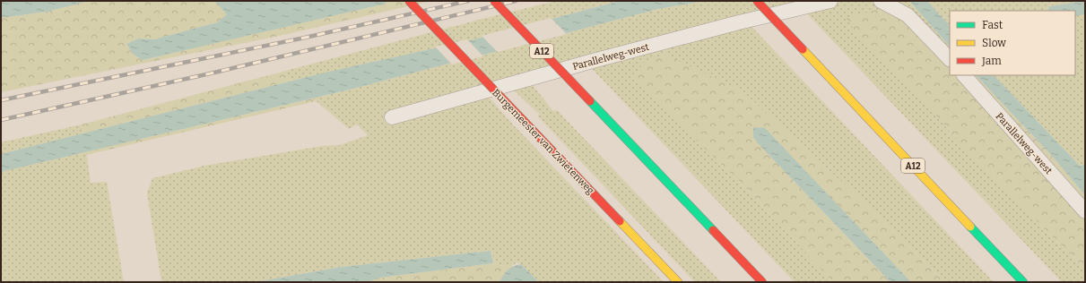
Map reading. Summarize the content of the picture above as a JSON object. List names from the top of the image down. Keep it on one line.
{"streets":{"main road":["A12","Burgemeester van Zwietenweg"],"street":["Parallelweg-west"]},"legend":["Fast","Slow","Jam"]}
